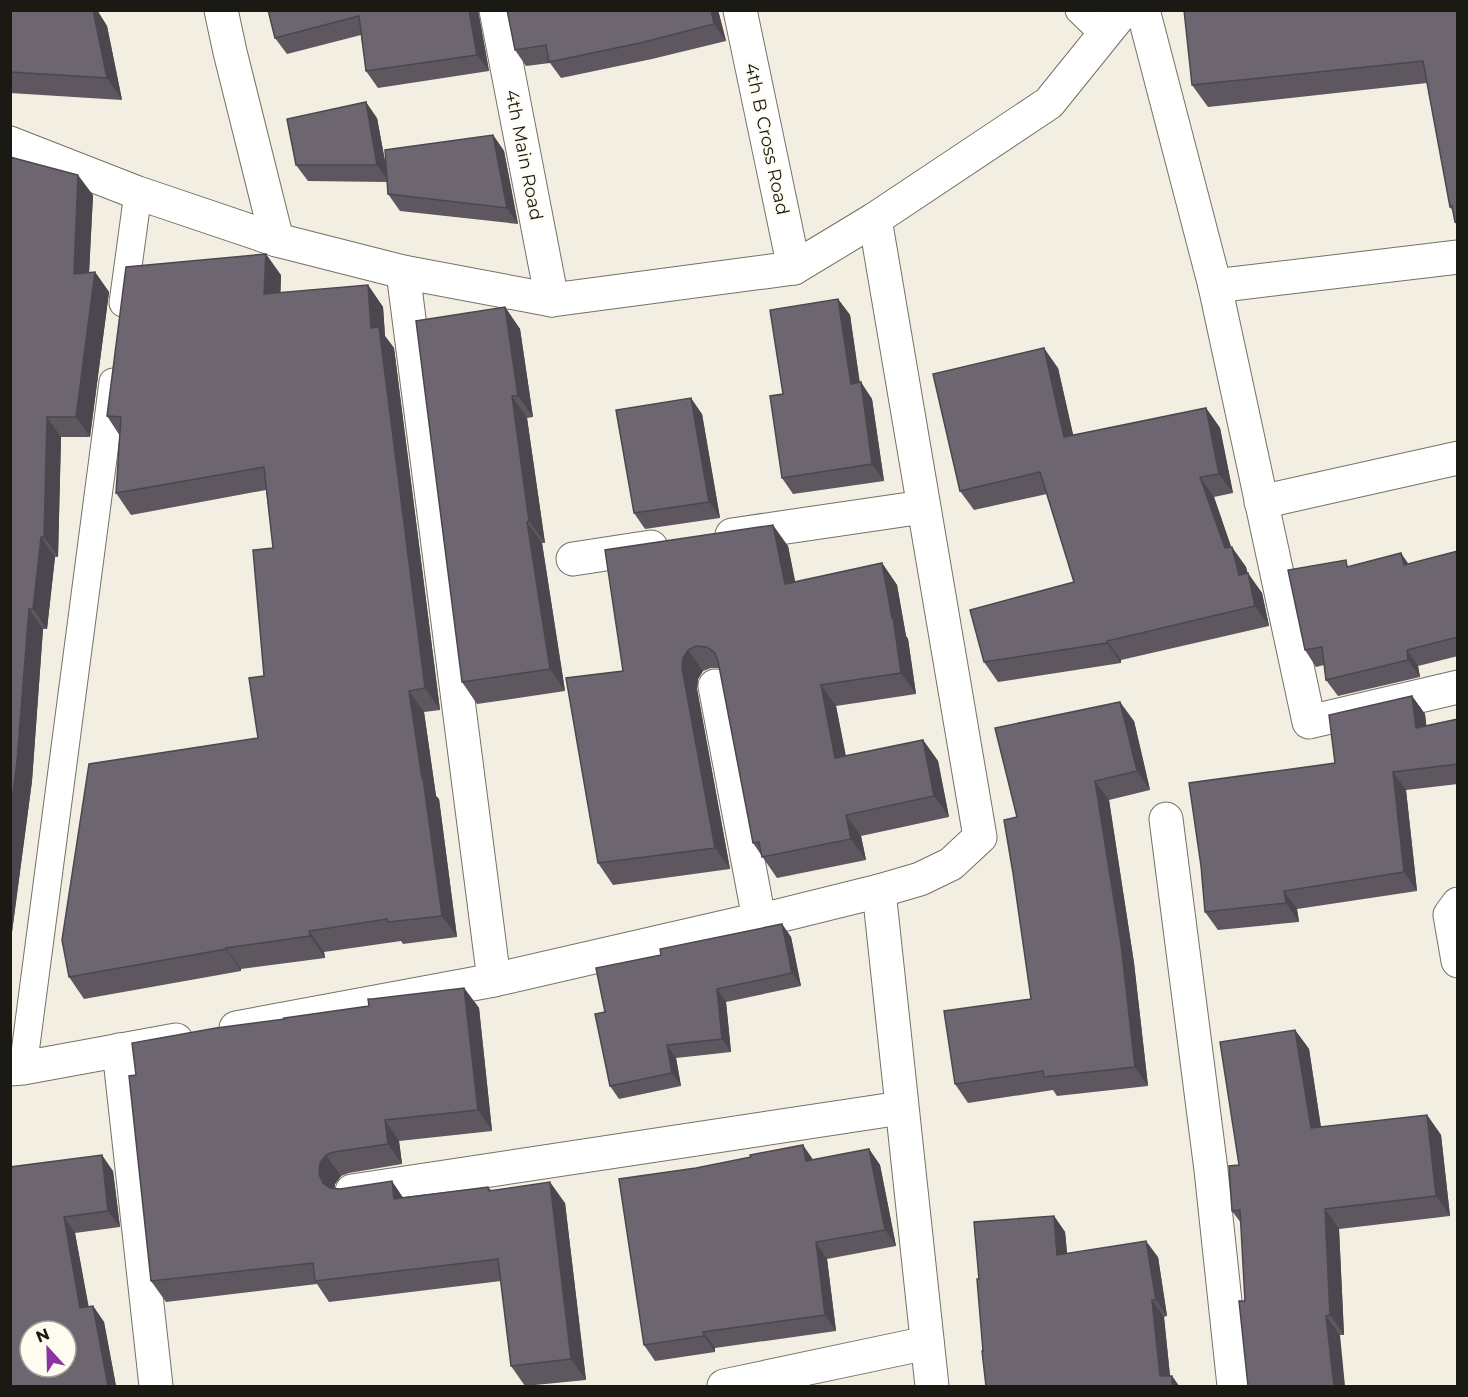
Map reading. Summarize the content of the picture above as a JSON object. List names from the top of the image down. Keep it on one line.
{"streets":{"street":["4th B Cross Road","4th Main Road"]},"north":"top"}
